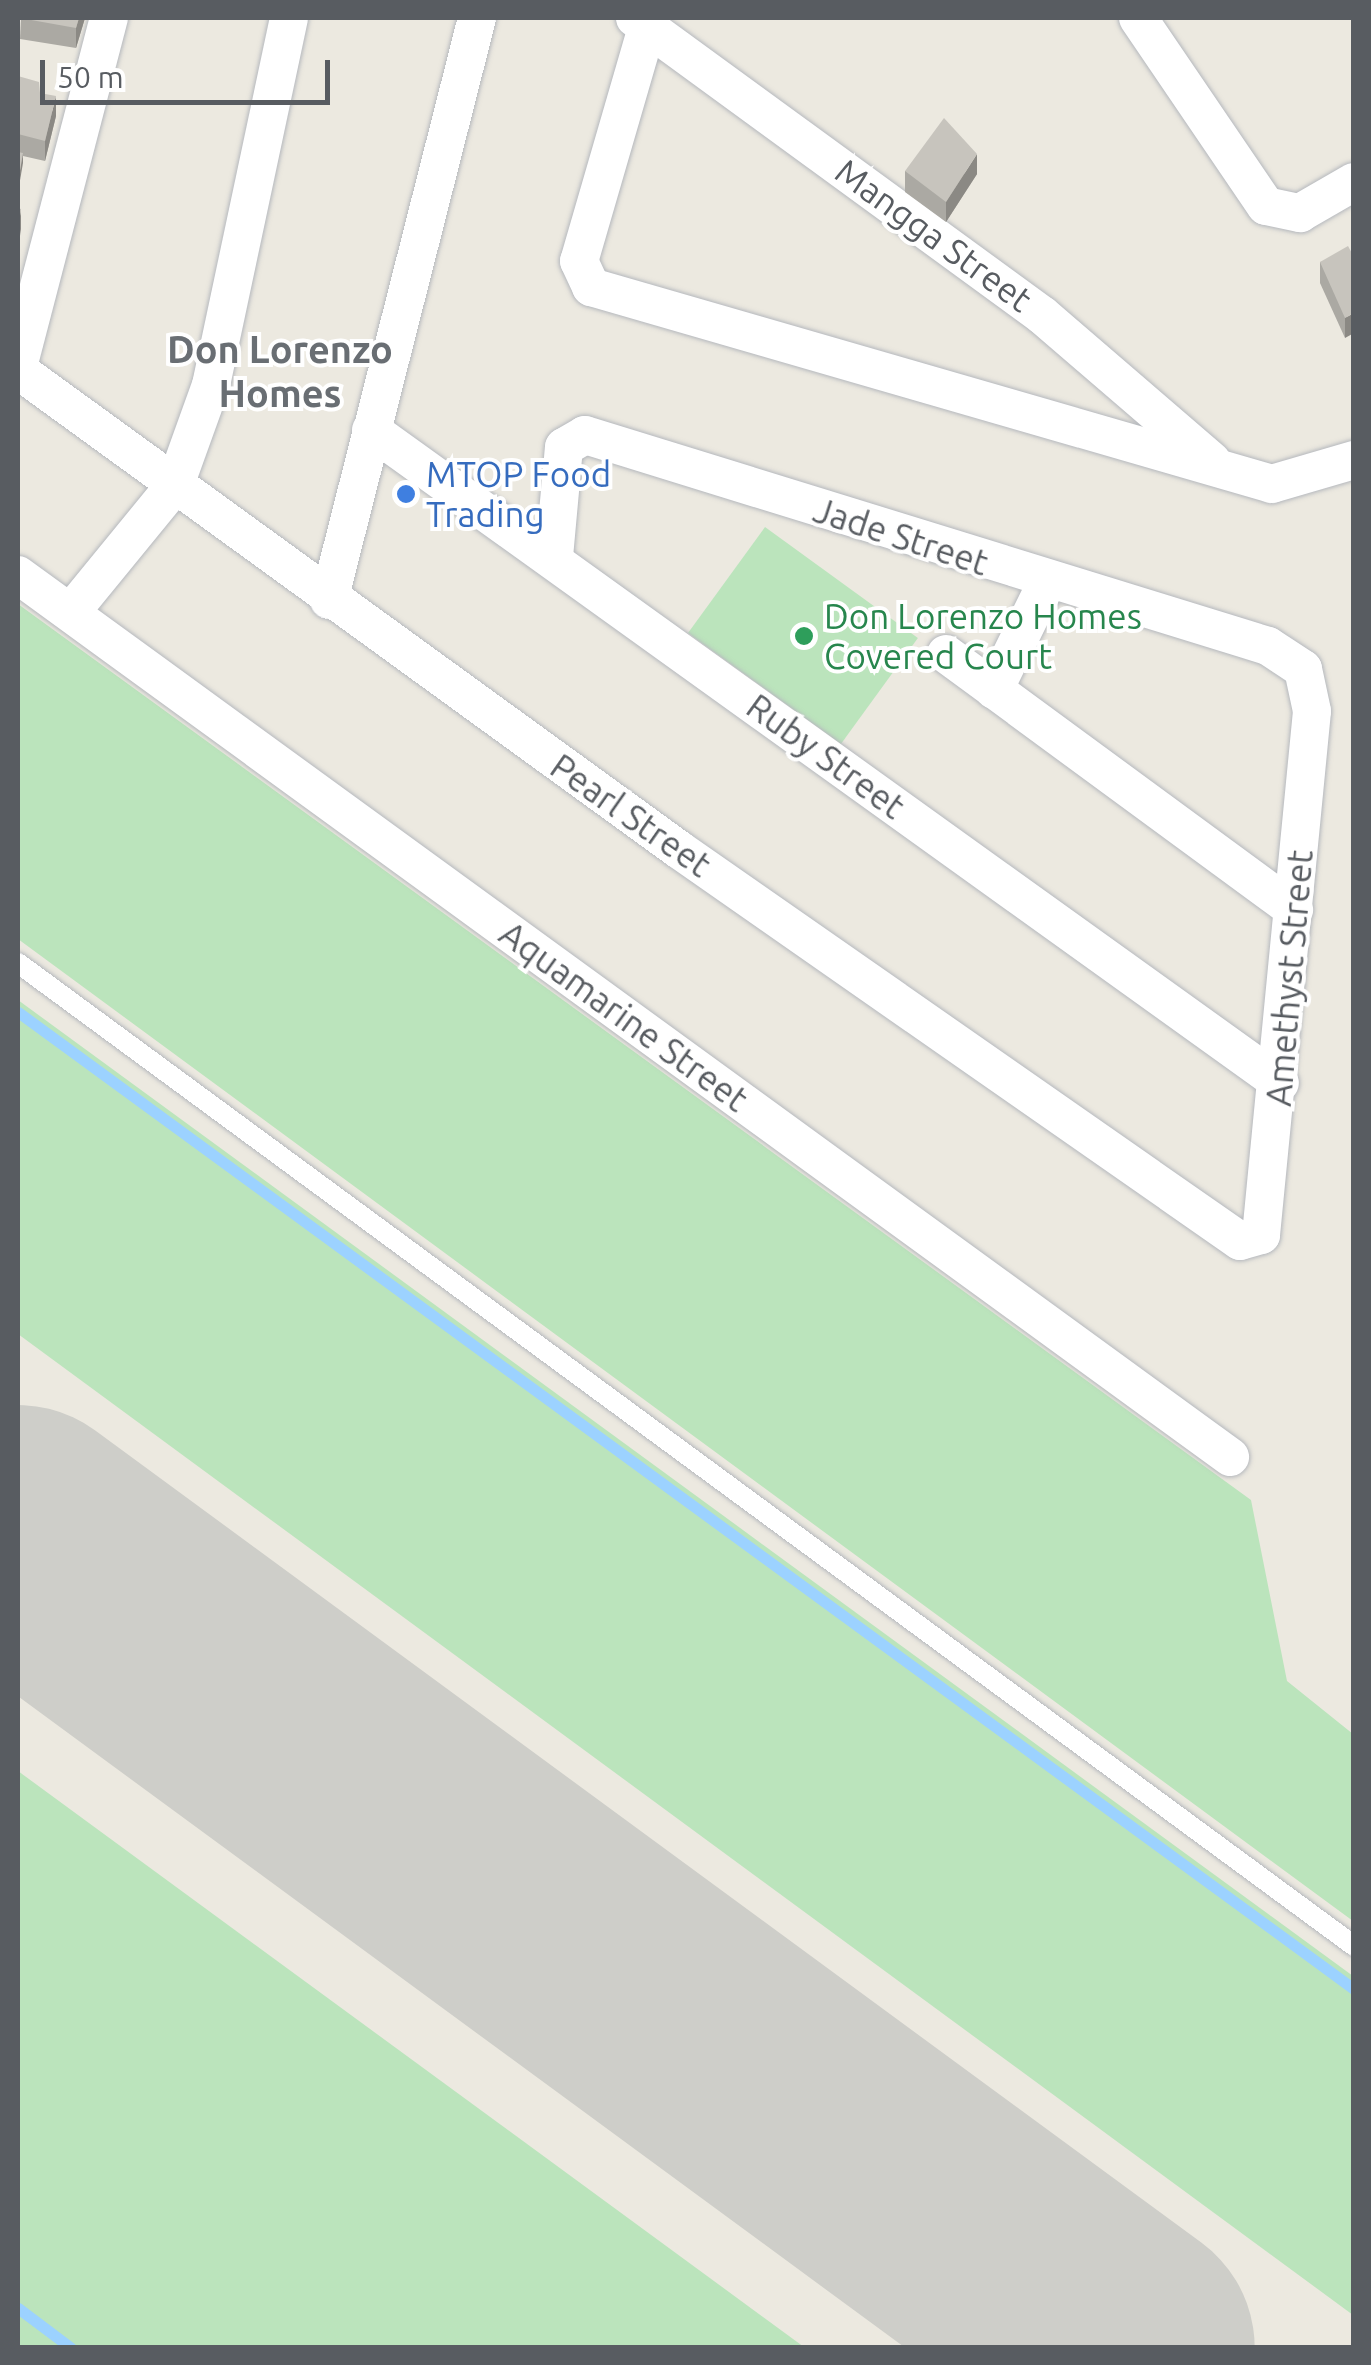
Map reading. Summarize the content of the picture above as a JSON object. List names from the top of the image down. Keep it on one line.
{"streets":{"street":["Mangga Street","Jade Street","Ruby Street","Pearl Street","Amethyst Street","Aquamarine Street"]},"crossings":[["Jade Street","Ruby Street"],["Jade Street","Amethyst Street"],["Ruby Street","Amethyst Street"],["Pearl Street","Amethyst Street"]],"districts":["Don Lorenzo Homes"],"places":["MTOP Food Trading","Don Lorenzo Homes Covered Court"],"scale_bar":"50 m"}
